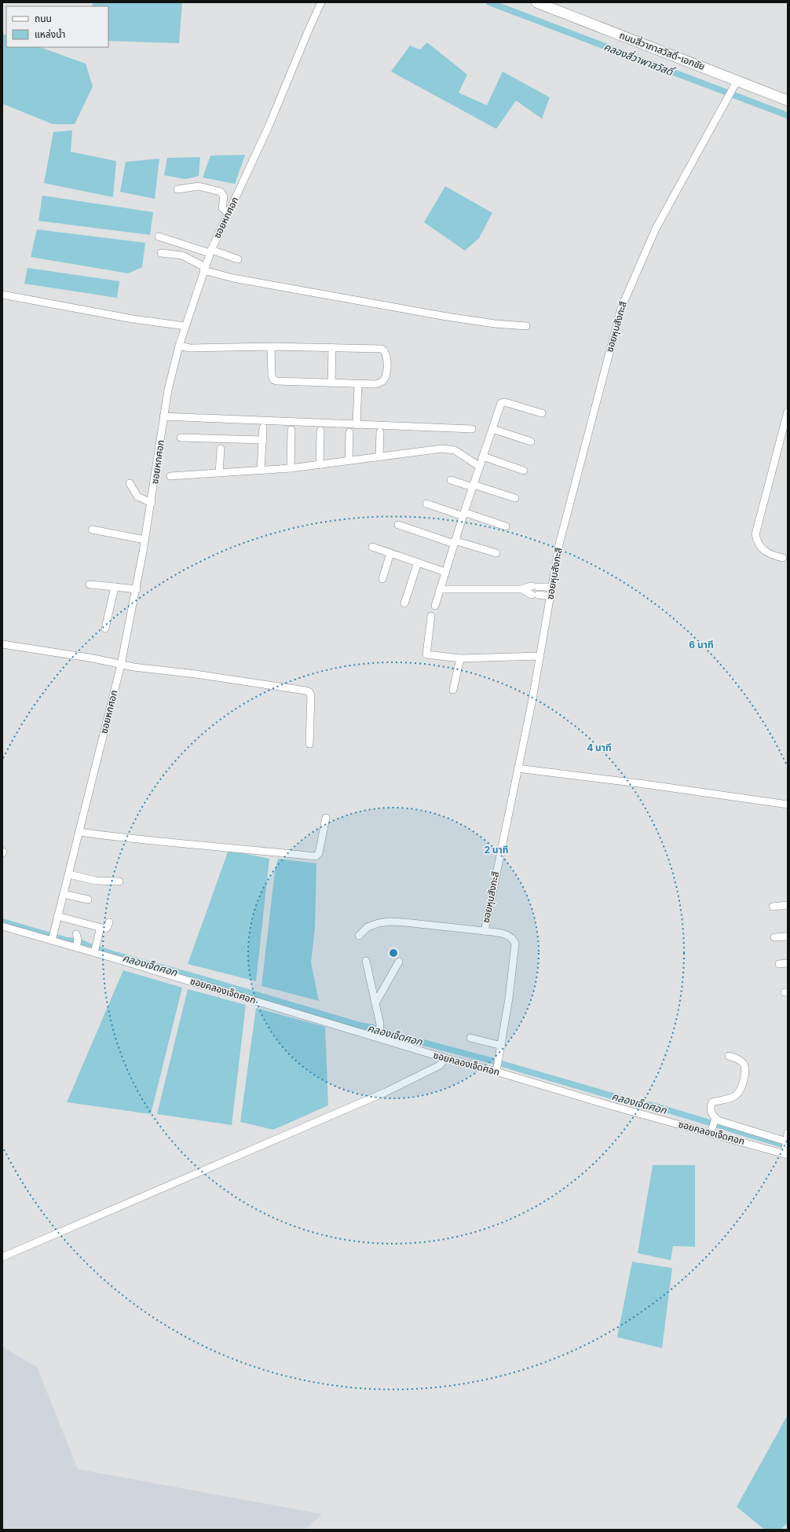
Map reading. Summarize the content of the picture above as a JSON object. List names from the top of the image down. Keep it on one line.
{"streets":{"street":["ถนนสี่วาภาสวัสดิ์-เอกชัย","ซอยหกศอก","ซอยหุบสังกะสี","ซอยคลองเจ็ดศอก"]},"crossings":[["ถนนสี่วาภาสวัสดิ์-เอกชัย","ซอยหุบสังกะสี"],["ซอยหกศอก","ซอยคลองเจ็ดศอก"],["ซอยหุบสังกะสี","ซอยคลองเจ็ดศอก"]],"water":["คลองสี่วาพาสวัสดิ์","คลองเจ็ดศอก"],"legend":["ถนน","แหล่งน้ำ"],"rings":["6 นาที","4 นาที","2 นาที"]}
